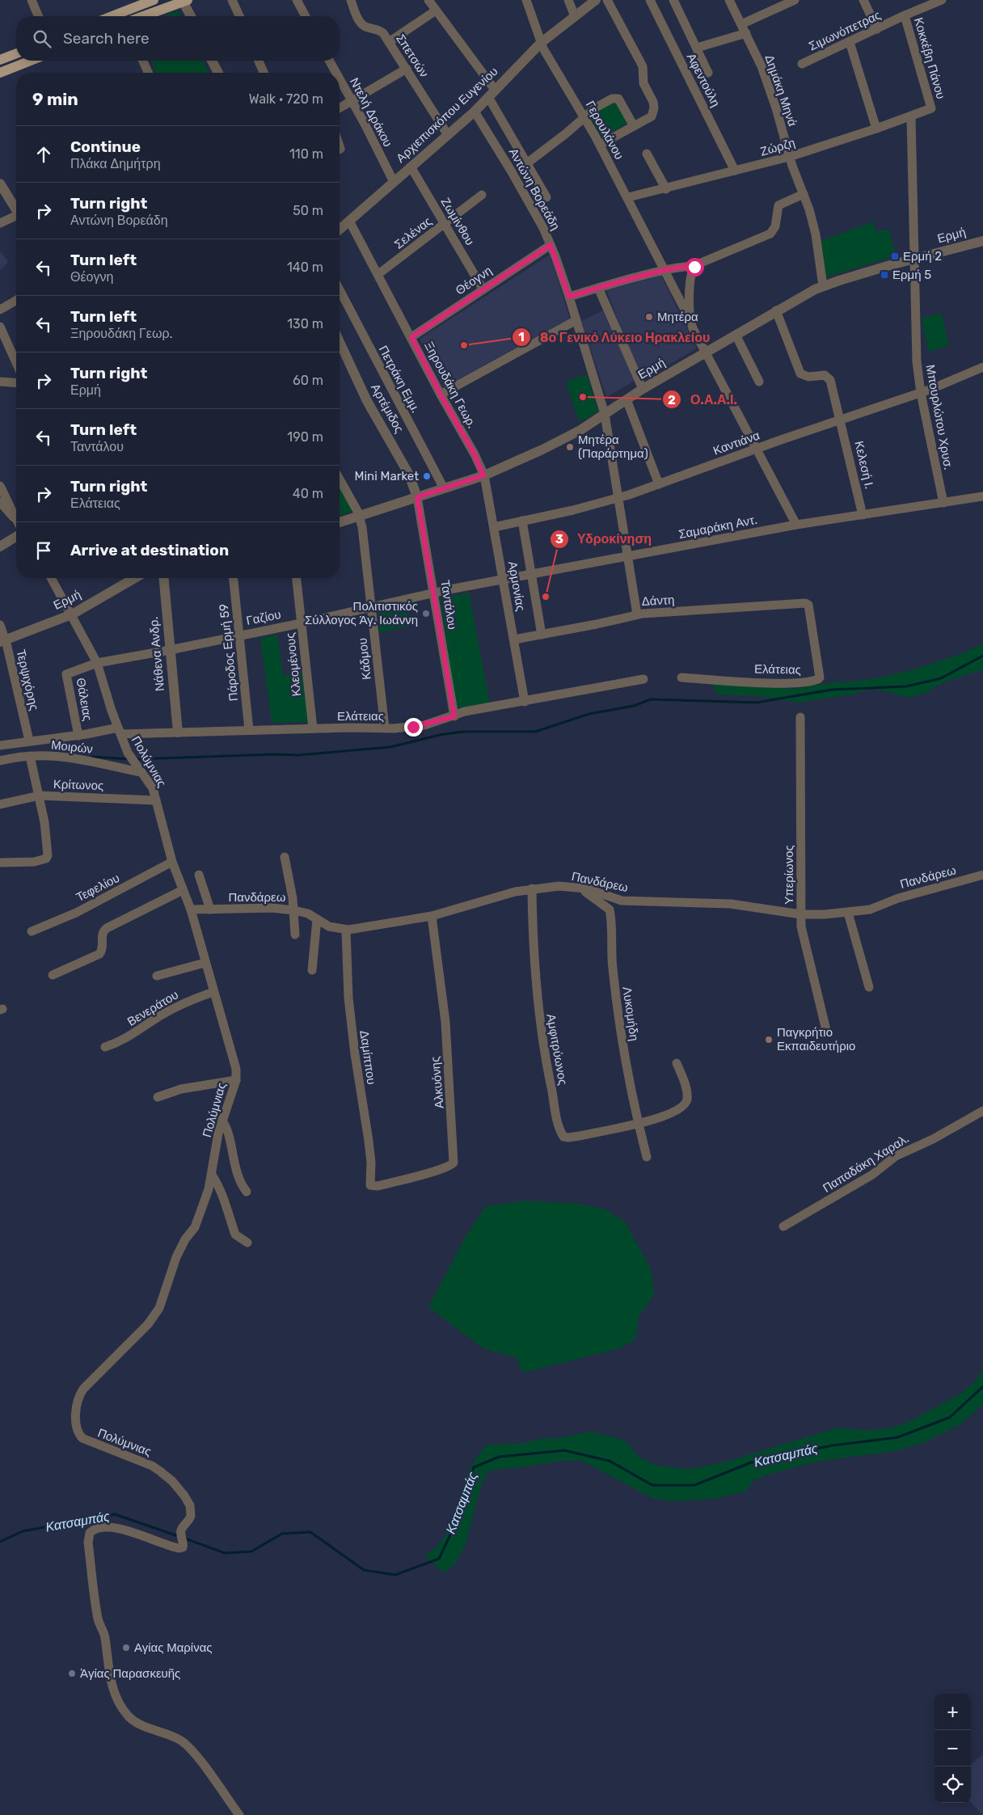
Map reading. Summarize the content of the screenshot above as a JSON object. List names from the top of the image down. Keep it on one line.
{"streets":{"street":["Σιμωνόπετρας","Σπετσών","Κοκκέβη Πάνου","Αφεντούλη","Δημάκη Μηνά","Ντελή Δράκου","Αρχιεπισκόπου Ευγενίου","Γερουλάνου","Ζώρζη","Αντώνη Βορεάδη","Ζωμίνθου","Σελένας","Ερμή","Θέογνη","Πετράκη Εμμ.","Ξηρουδάκη Γεωρ.","Αρτέμιδος","Μπουρλώτου Χρυσ.","Καντιάνα","Κελεσή Ι.","Σαμαράκη Αντ.","Αρμονίας","Δάντη","Ταντάλου","Γαζίου","Πάροδος Ερμή 59","Νάθενα Ανδρ.","Κάδμου","Κλεομένους","Ελάτειας","Τερψιχόρης","Θάλειας","Μοιρών","Πολύμνιας","Κρίτωνος","Υπερίωνος","Πανδάρεω","Τεφελίου","Βενεράτου","Λυκομήδη","Αμφιτρύωνος","Δαμίππου","Αλκυόνης","Παπαδάκη Χαραλ."]},"crossings":[["Σιμωνόπετρας","Κοκκέβη Πάνου"],["Σπετσών","Αρχιεπισκόπου Ευγενίου"],["Κοκκέβη Πάνου","Ζώρζη"],["Αφεντούλη","Ζώρζη"],["Δημάκη Μηνά","Ζώρζη"],["Δημάκη Μηνά","Ερμή"],["Ντελή Δράκου","Αρχιεπισκόπου Ευγενίου"],["Αρχιεπισκόπου Ευγενίου","Γερουλάνου"],["Αρχιεπισκόπου Ευγενίου","Αντώνη Βορεάδη"],["Αρχιεπισκόπου Ευγενίου","Ζωμίνθου"],["Αρχιεπισκόπου Ευγενίου","Ξηρουδάκη Γεωρ."],["Γερουλάνου","Ζώρζη"],["Ζώρζη","Μπουρλώτου Χρυσ."],["Αντώνη Βορεάδη","Ερμή"],["Αντώνη Βορεάδη","Θέογνη"],["Αντώνη Βορεάδη","Καντιάνα"],["Αντώνη Βορεάδη","Σαμαράκη Αντ."],["Αντώνη Βορεάδη","Δάντη"],["Ζωμίνθου","Σελένας"],["Ζωμίνθου","Θέογνη"],["Σελένας","Ξηρουδάκη Γεωρ."],["Ερμή","Πετράκη Εμμ."],["Ερμή","Ξηρουδάκη Γεωρ."],["Ερμή","Αρτέμιδος"],["Ερμή","Μπουρλώτου Χρυσ."],["Ερμή","Κελεσή Ι."],["Ερμή","Αρμονίας"],["Ερμή","Ταντάλου"],["Ερμή","Κάδμου"],["Ερμή","Τερψιχόρης"],["Ερμή","Πολύμνιας"],["Θέογνη","Ξηρουδάκη Γεωρ."],["Ξηρουδάκη Γεωρ.","Αρμονίας"],["Αρτέμιδος","Ταντάλου"],["Μπουρλώτου Χρυσ.","Καντιάνα"],["Μπουρλώτου Χρυσ.","Σαμαράκη Αντ."],["Καντιάνα","Κελεσή Ι."],["Καντιάνα","Αρμονίας"],["Κελεσή Ι.","Σαμαράκη Αντ."],["Σαμαράκη Αντ.","Αρμονίας"],["Σαμαράκη Αντ.","Ταντάλου"],["Σαμαράκη Αντ.","Γαζίου"],["Αρμονίας","Δάντη"],["Αρμονίας","Ελάτειας"],["Δάντη","Ελάτειας"],["Ταντάλου","Γαζίου"],["Ταντάλου","Ελάτειας"],["Γαζίου","Πάροδος Ερμή 59"],["Γαζίου","Νάθενα Ανδρ."],["Γαζίου","Κάδμου"],["Γαζίου","Κλεομένους"],["Γαζίου","Θάλειας"],["Γαζίου","Πολύμνιας"],["Πάροδος Ερμή 59","Ελάτειας"],["Νάθενα Ανδρ.","Ελάτειας"],["Κάδμου","Ελάτειας"],["Κλεομένους","Ελάτειας"],["Ελάτειας","Θάλειας"],["Ελάτειας","Πολύμνιας"],["Τερψιχόρης","Θάλειας"],["Θάλειας","Πολύμνιας"],["Μοιρών","Πολύμνιας"],["Πολύμνιας","Κρίτωνος"],["Πολύμνιας","Πανδάρεω"],["Πολύμνιας","Τεφελίου"],["Πολύμνιας","Βενεράτου"],["Υπερίωνος","Πανδάρεω"],["Πανδάρεω","Λυκομήδη"],["Πανδάρεω","Αμφιτρύωνος"],["Πανδάρεω","Δαμίππου"],["Πανδάρεω","Αλκυόνης"],["Λυκομήδη","Αμφιτρύωνος"],["Δαμίππου","Αλκυόνης"]],"water":["Κατσαμπάς"],"places":{"transit":["Ερμή 2","Ερμή 5"],"other":["Μητέρα","8ο Γενικό Λύκειο Ηρακλείου","Ο.Α.Α.Ι.","Μητέρα (Παράρτημα)","Mini Market","Υδροκίνηση","Πολιτιστικός Σύλλογος Άγ. Ιωάννη","Παγκρήτιο Εκπαιδευτήριο","Αγίας Μαρίνας","Ἁγίας Παρασκευῆς"]},"page":{"search":"Search here","heading":["9 min","Walk · 720 m"],"list":[["Continue","Πλάκα Δημήτρη","110 m"],["Turn right","Αντώνη Βορεάδη","50 m"],["Turn left","Θέογνη","140 m"],["Turn left","Ξηρουδάκη Γεωρ.","130 m"],["Turn right","Ερμή","60 m"],["Turn left","Ταντάλου","190 m"],["Turn right","Ελάτειας","40 m"],"Arrive at destination"],"map_buttons":["+","−"]}}
